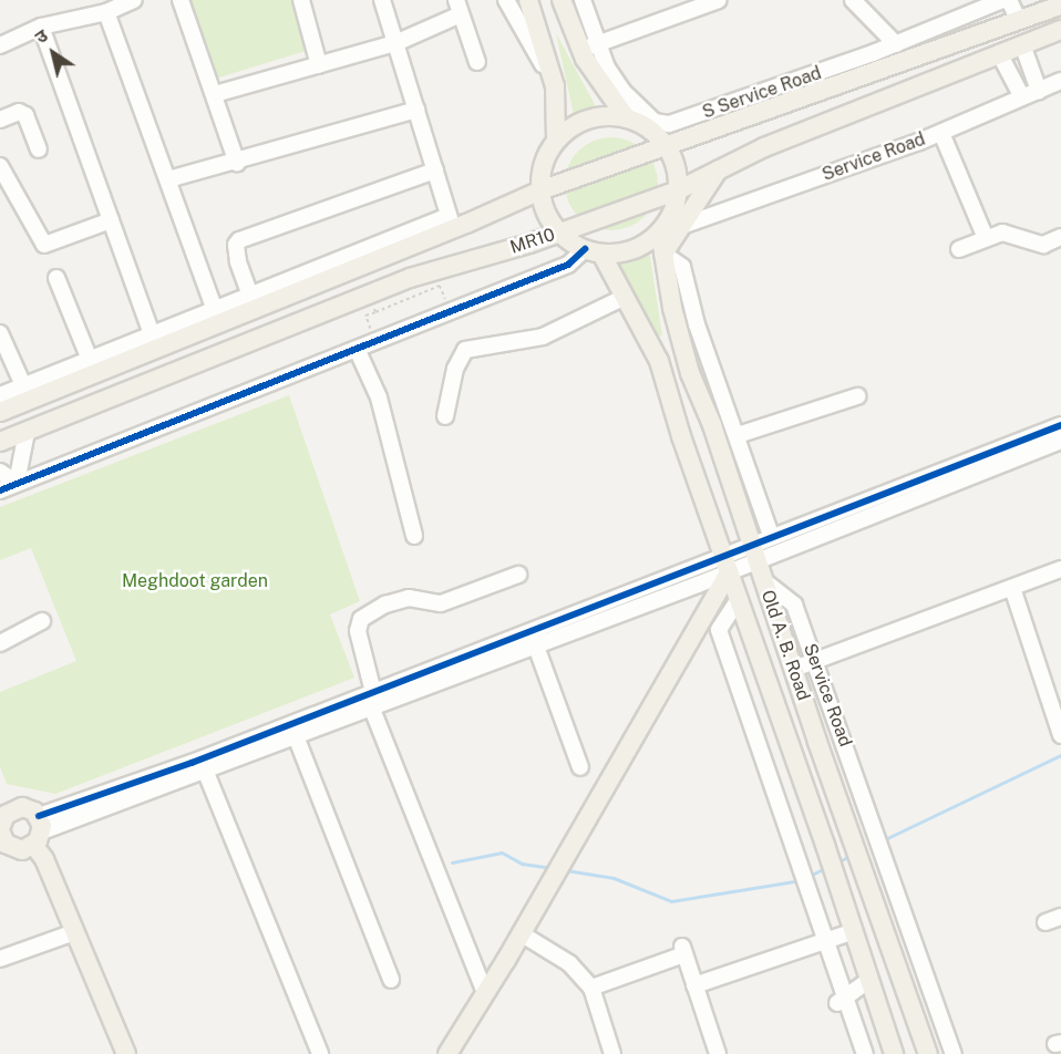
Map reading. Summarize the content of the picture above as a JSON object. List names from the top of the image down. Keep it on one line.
{"streets":{"main road":["MR10","Old A. B. Road"],"street":["S Service Road","Service Road"]},"crossings":[["Service Road","Old A. B. Road"]],"parks":["Meghdoot garden"],"north":"top left"}
